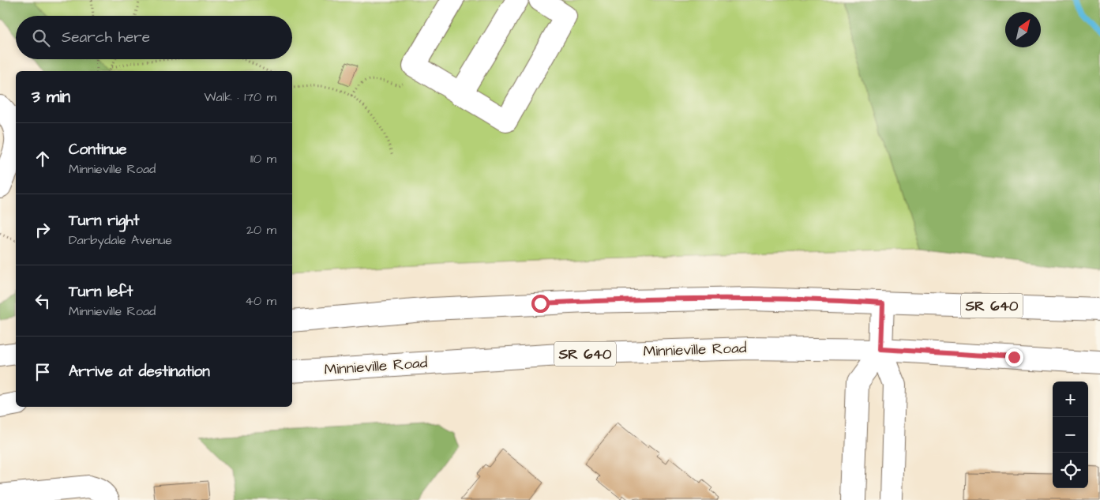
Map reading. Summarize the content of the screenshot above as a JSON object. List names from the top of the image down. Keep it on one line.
{"streets":{"main road":["SR 640","Minnieville Road"]},"north":"top right","page":{"search":"Search here","heading":["3 min","Walk · 170 m"],"list":[["Continue","Minnieville Road","110 m"],["Turn right","Darbydale Avenue","20 m"],["Turn left","Minnieville Road","40 m"],"Arrive at destination"],"map_buttons":["+","−"]}}
